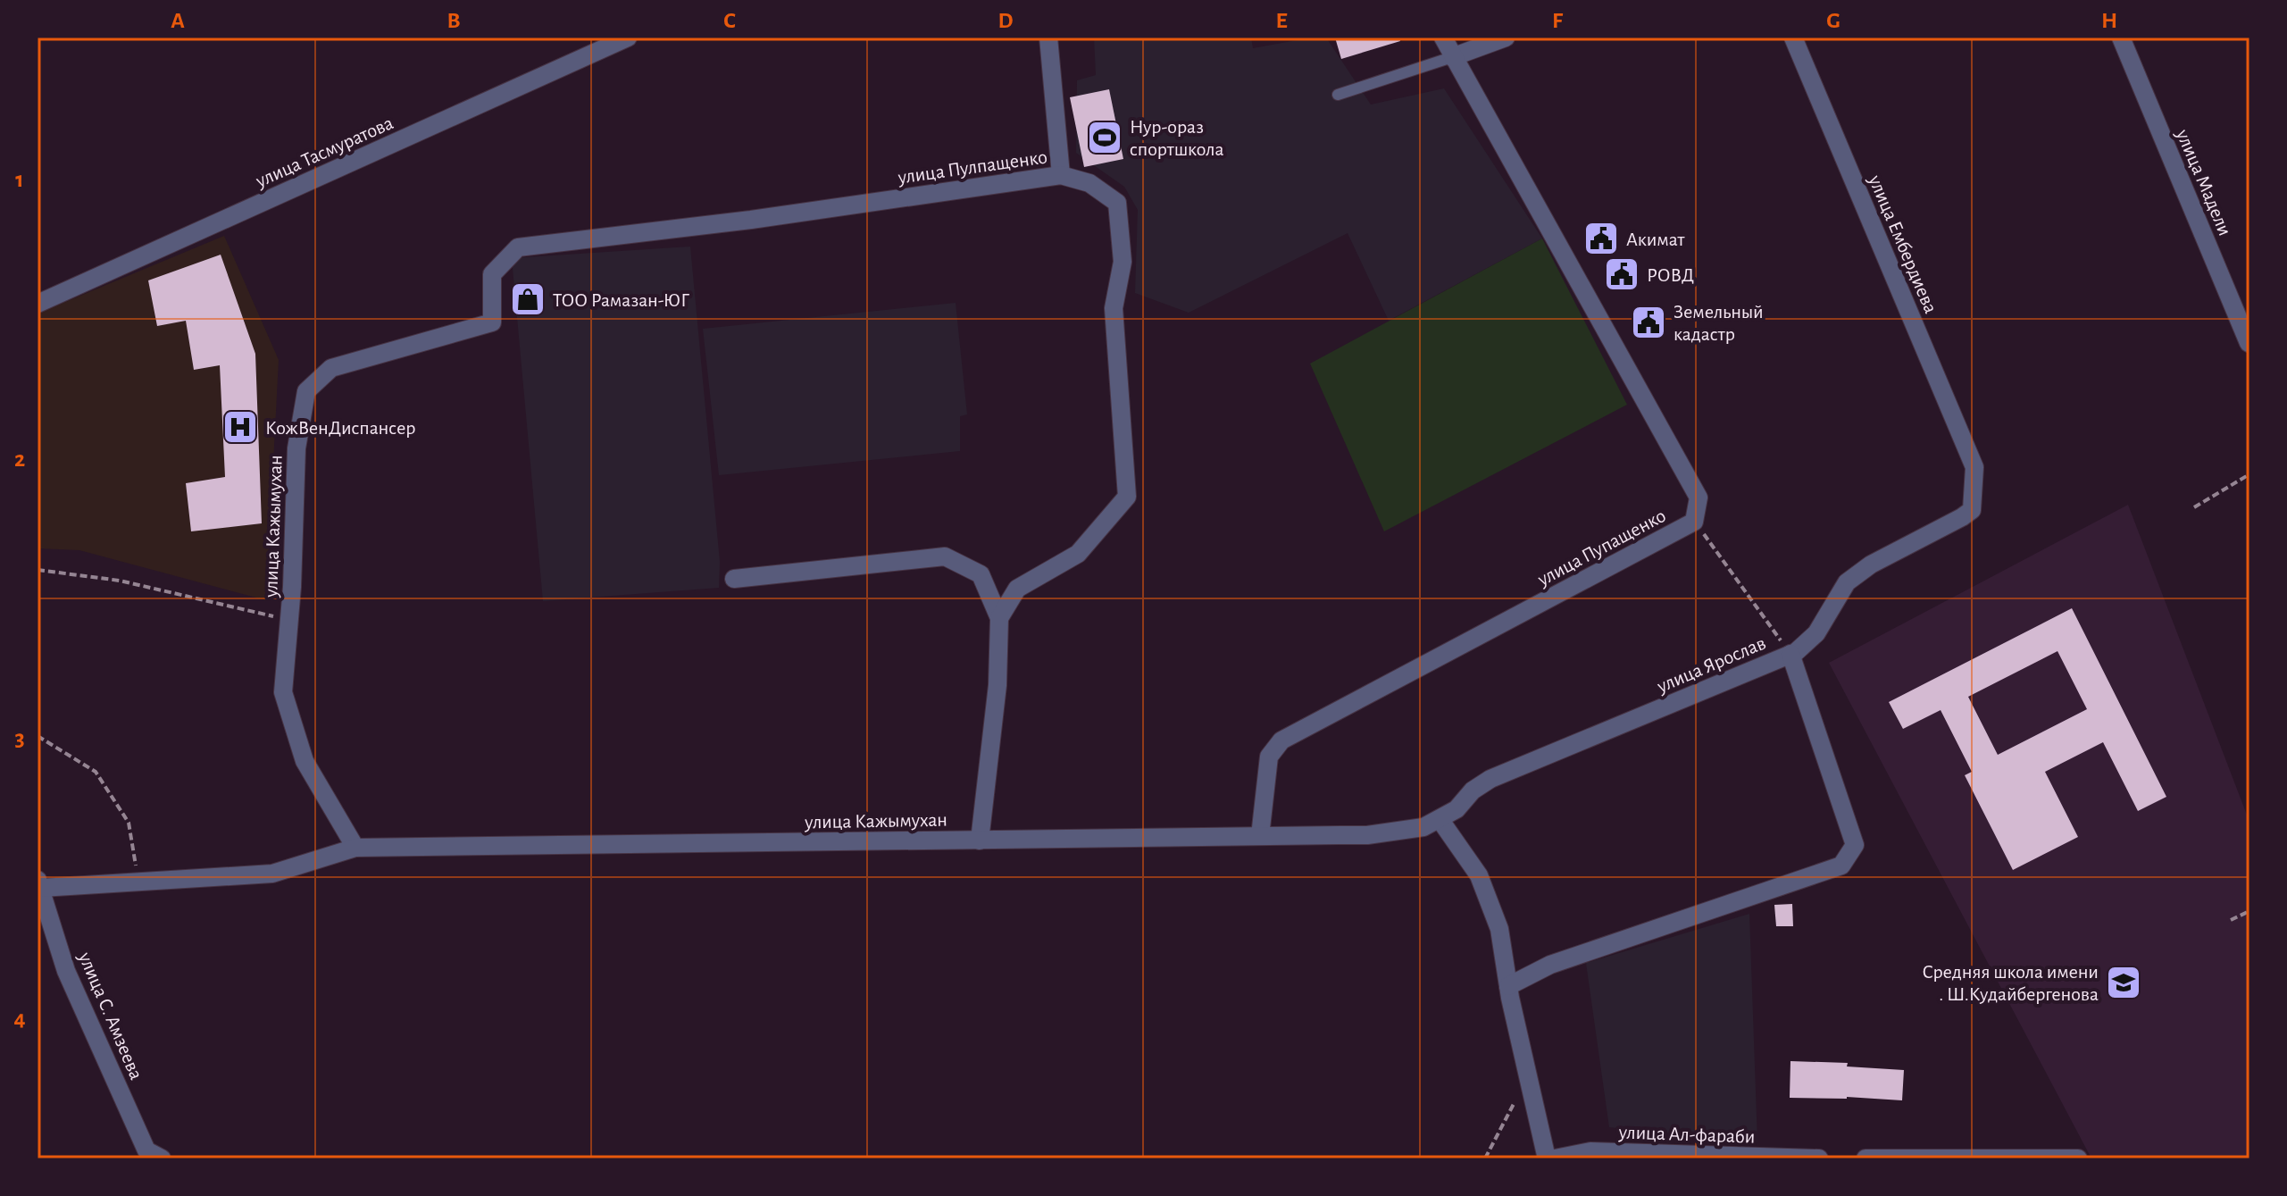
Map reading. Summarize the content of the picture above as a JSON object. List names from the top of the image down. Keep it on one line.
{"streets":{"street":["улица Тасмуратова","улица Пулпащенко","улица Мадели","улица Ембердиева","улица Кажымухан","улица Пупащенко","улица Ярослав","улица С. Амзеева","улица Ал-фараби"]},"crossings":[["улица Пулпащенко","улица Кажымухан"],["улица Ембердиева","улица Ярослав"],["улица Кажымухан","улица Пупащенко"],["улица Кажымухан","улица Ярослав"],["улица Кажымухан","улица С. Амзеева"]],"places":{"sports":["Нур-ораз спортшкола"],"public building":["Акимат","РОВД","Земельный кадастр"],"shop":["ТОО Рамазан-ЮГ"],"hospital":["КожВенДиспансер"],"school or university":["Средняя школа имени . Ш.Кудайбергенова"]},"grid":{"columns":["A","B","C","D","E","F","G","H"],"rows":["1","2","3","4"]}}
